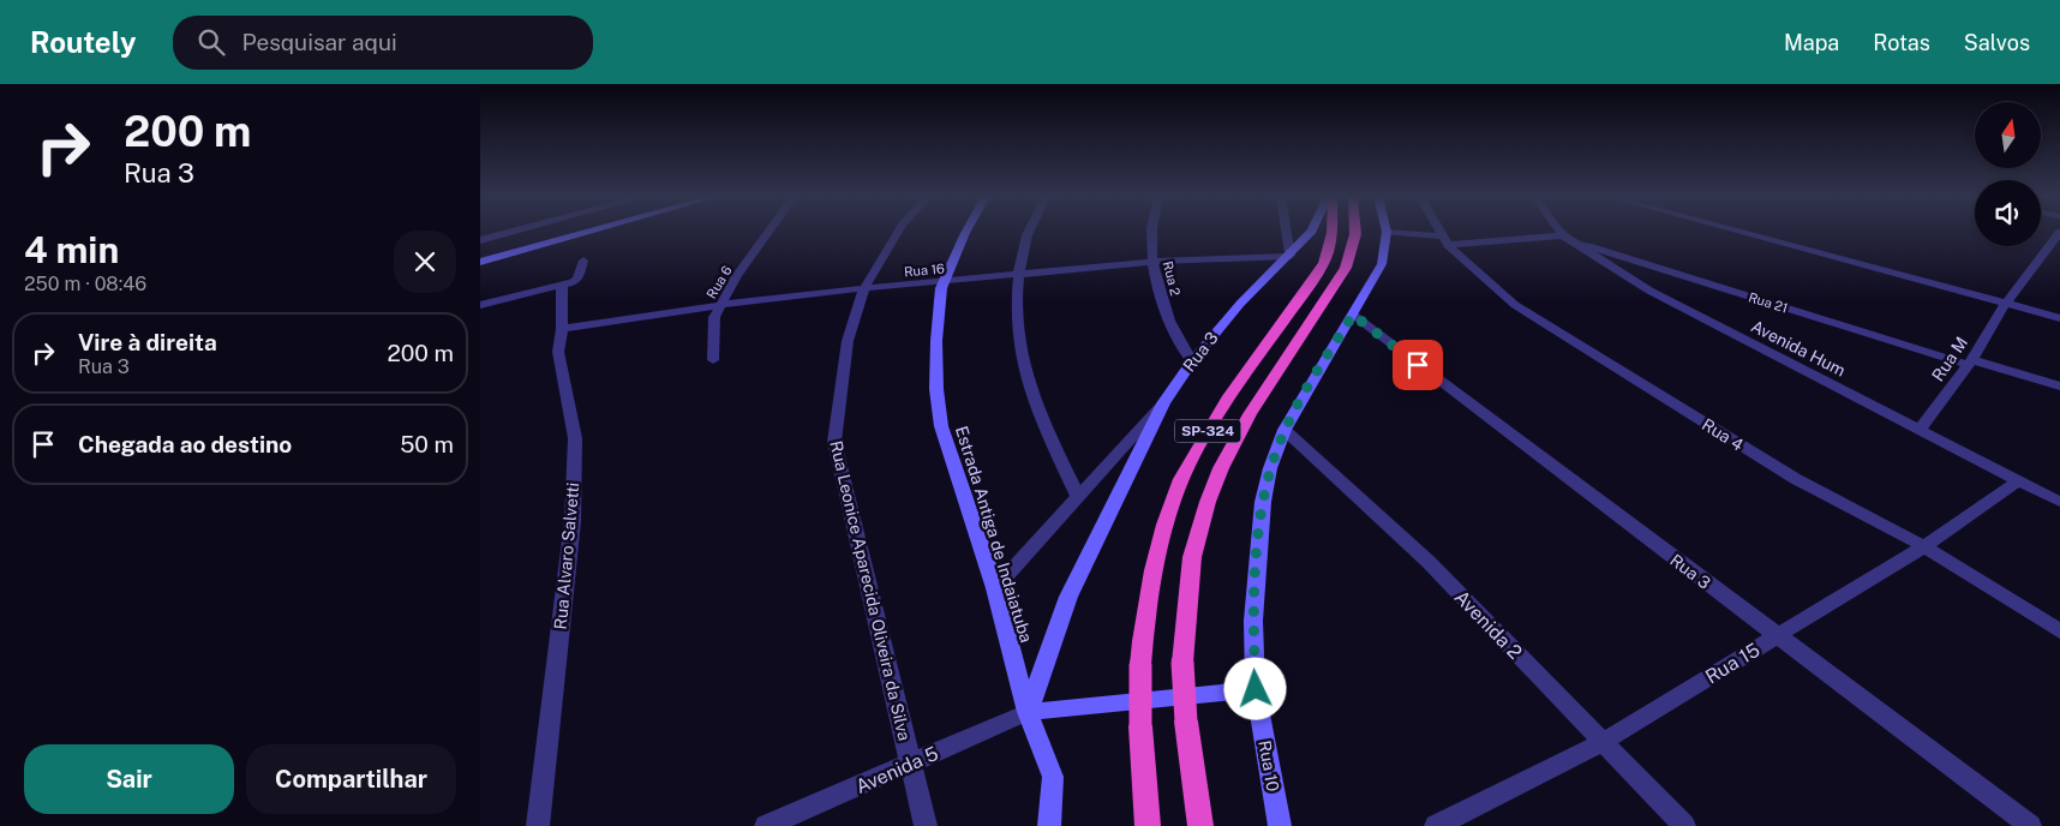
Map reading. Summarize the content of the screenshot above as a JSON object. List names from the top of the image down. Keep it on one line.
{"streets":{"highway":["SP-324"],"main road":["Rua 3","Estrada Antiga de Indaiatuba","Rua 10"],"street":["Rua 16","Rua 2","Rua 6","Rua 21","Avenida Hum","Rua M","Rua 4","Rua Alvaro Salvetti","Rua Leonice Aparecida Oliveira da Silva","Avenida 2","Rua 15","Avenida 5"]},"crossings":[["Rua 16","Rua 2"],["Rua 16","Rua 6"],["Rua 16","Rua 3"],["Rua 16","Estrada Antiga de Indaiatuba"],["Rua 16","Rua Alvaro Salvetti"],["Rua 16","Rua Leonice Aparecida Oliveira da Silva"],["Rua 2","Rua 3"],["Rua 21","Avenida Hum"],["Rua 21","Rua M"],["Avenida Hum","Rua M"],["Avenida Hum","Rua 15"],["Rua 3","SP-324"],["Rua 3","Estrada Antiga de Indaiatuba"],["Rua 3","Rua 15"],["Rua 3","Rua 10"],["SP-324","Estrada Antiga de Indaiatuba"],["SP-324","Avenida 5"],["Rua 4","Rua 15"],["Estrada Antiga de Indaiatuba","Avenida 5"],["Rua Leonice Aparecida Oliveira da Silva","Avenida 5"],["Avenida 2","Rua 15"],["Avenida 2","Rua 10"]],"north":"top","page":{"header":"Routely","search":"Pesquisar aqui","nav":["Mapa","Rotas","Salvos"],"turn":["200 m","Rua 3"],"heading":["4 min","250 m · 08:46"],"list":[{"name":"Vire à direita","note":"Rua 3","value":"200 m"},{"name":"Chegada ao destino","value":"50 m"}],"buttons":["Sair","Compartilhar"]}}
